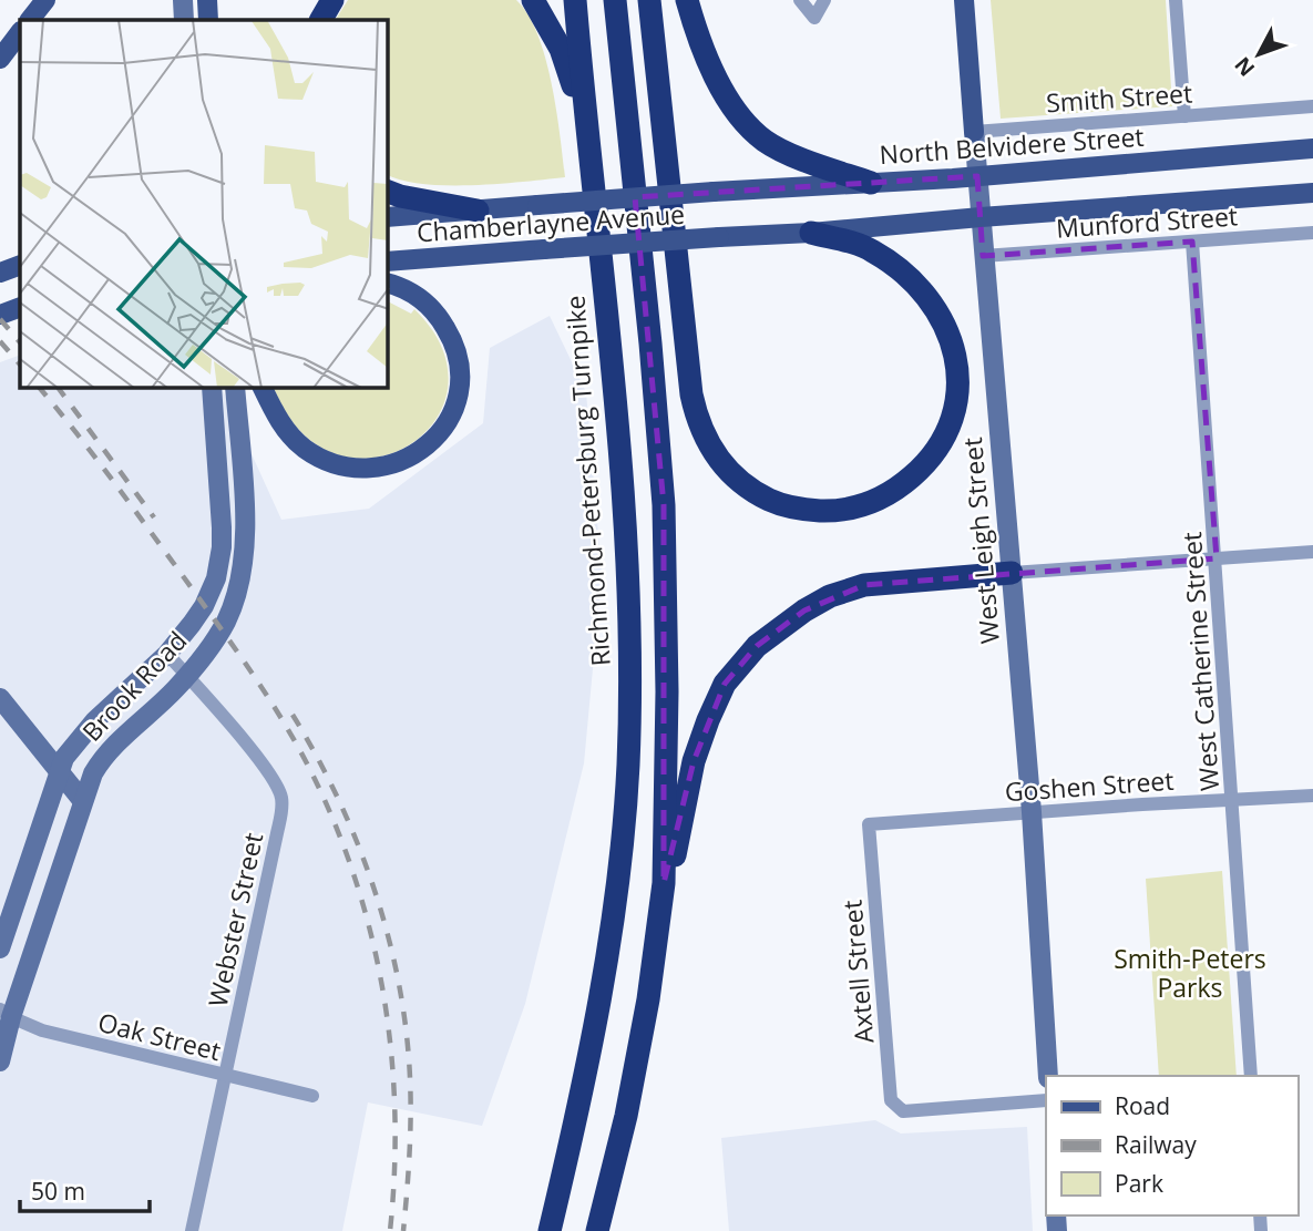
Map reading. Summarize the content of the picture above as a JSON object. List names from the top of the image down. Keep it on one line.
{"streets":{"highway":["Richmond-Petersburg Turnpike"],"main road":["North Belvidere Street","Chamberlayne Avenue","West Leigh Street","Brook Road"],"street":["Smith Street","Munford Street","West Catherine Street","Goshen Street","Webster Street","Axtell Street","Oak Street"]},"crossings":[["Smith Street","West Leigh Street"],["North Belvidere Street","Chamberlayne Avenue"],["North Belvidere Street","West Leigh Street"],["Munford Street","West Leigh Street"],["Munford Street","West Catherine Street"],["West Leigh Street","Goshen Street"],["West Catherine Street","Goshen Street"],["Brook Road","Webster Street"],["Brook Road","Oak Street"],["Goshen Street","Axtell Street"],["Webster Street","Oak Street"]],"parks":["Smith-Peters Parks"],"legend":["Road","Railway","Park"],"scale_bar":"50 m","north":"bottom left"}
